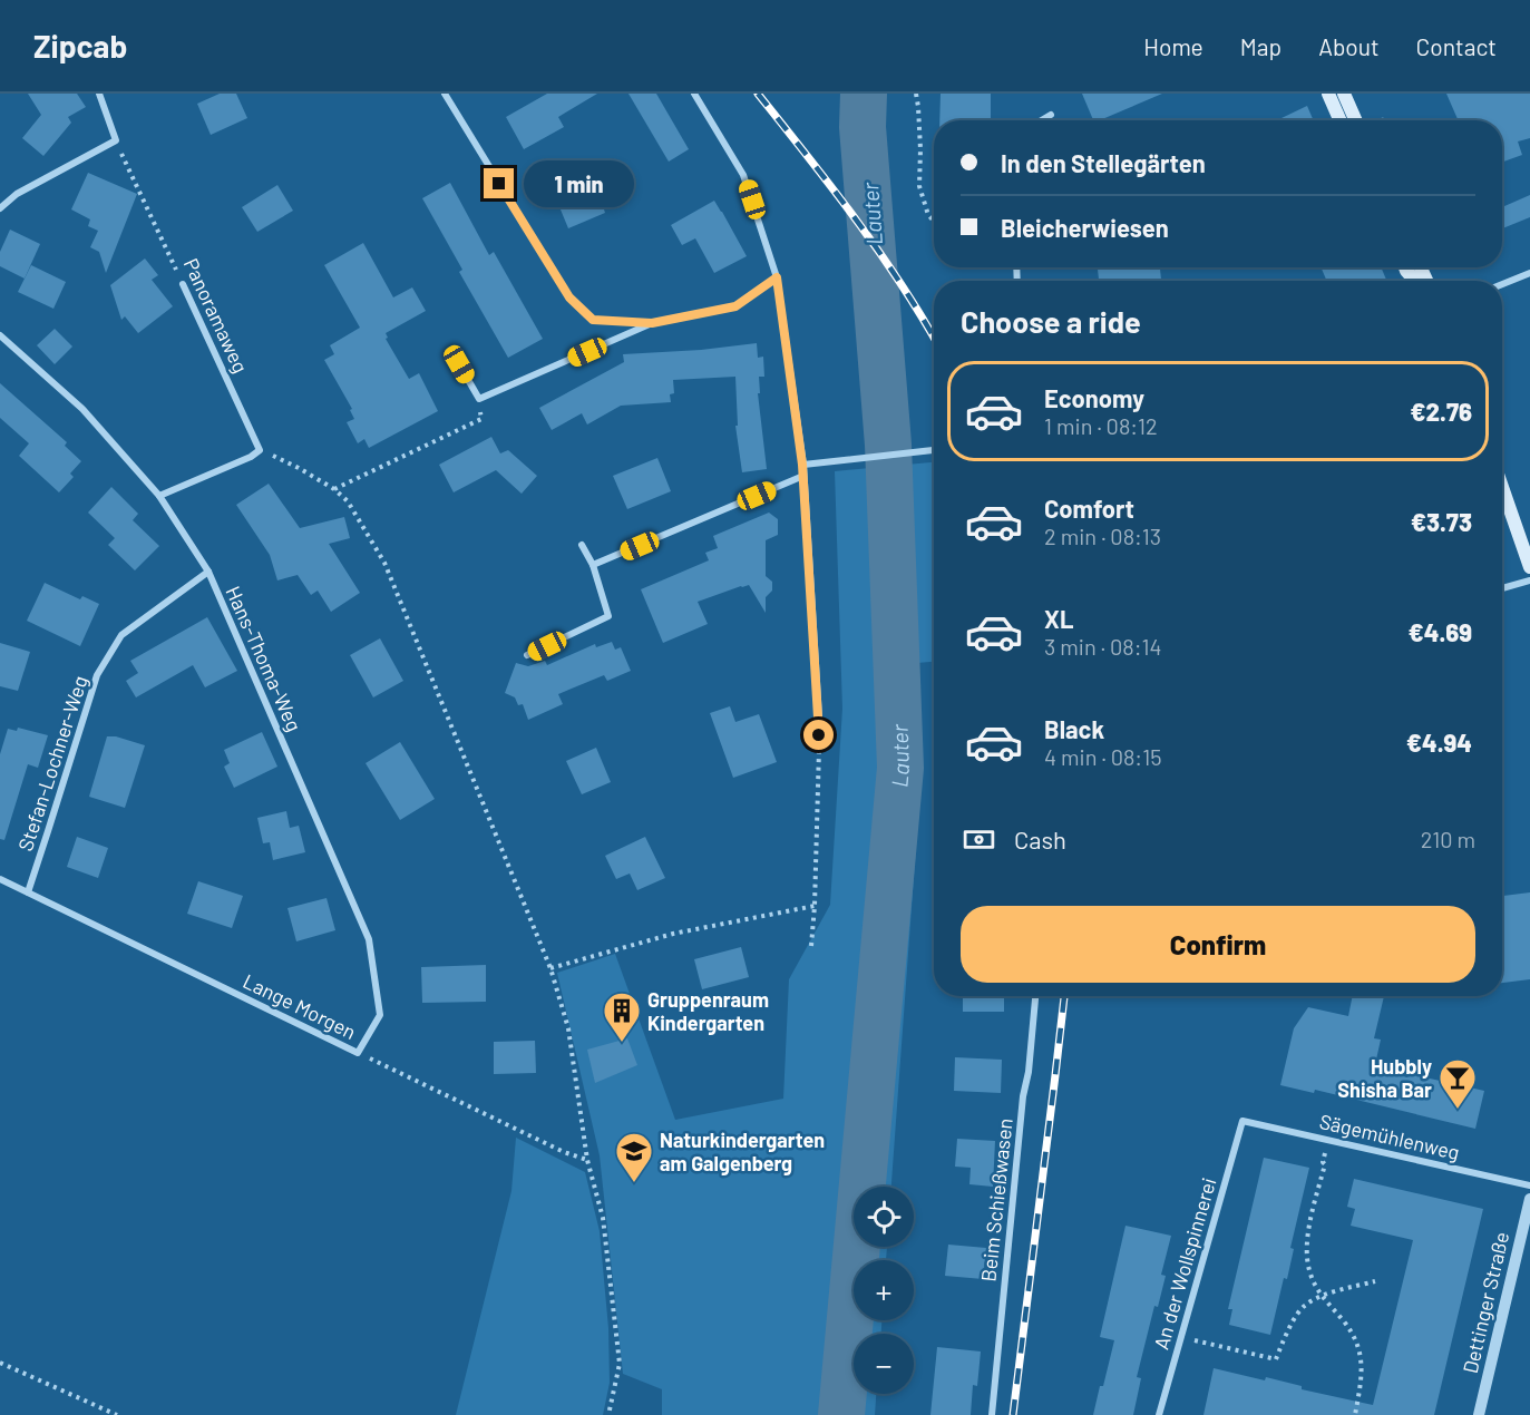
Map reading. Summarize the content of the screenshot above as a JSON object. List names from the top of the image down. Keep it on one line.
{"streets":{"street":["Panoramaweg","Hans-Thoma-Weg","Stefan-Lochner-Weg","Lange Morgen","Sägemühlenweg","Beim Schießwasen","An der Wollspinnerei","Dettinger Straße"]},"crossings":[["Hans-Thoma-Weg","Stefan-Lochner-Weg"],["Hans-Thoma-Weg","Lange Morgen"],["Stefan-Lochner-Weg","Lange Morgen"],["Sägemühlenweg","An der Wollspinnerei"]],"water":["Lauter"],"places":{"building":["Gruppenraum Kindergarten"],"bar":["Hubbly Shisha Bar"],"school or university":["Naturkindergarten am Galgenberg"]},"page":{"header":"Zipcab","nav":["Home","Map","About","Contact"],"banner":["In den Stellegärten","Bleicherwiesen"],"bubble":"1 min","heading":"Choose a ride","list":[{"name":"Economy","note":"1 min · 08:12","value":"€2.76"},{"name":"Comfort","note":"2 min · 08:13","value":"€3.73"},{"name":"XL","note":"3 min · 08:14","value":"€4.69"},{"name":"Black","note":"4 min · 08:15","value":"€4.94"}],"pay":["Cash","210 m"],"buttons":"Confirm","map_buttons":["+","−"]}}
